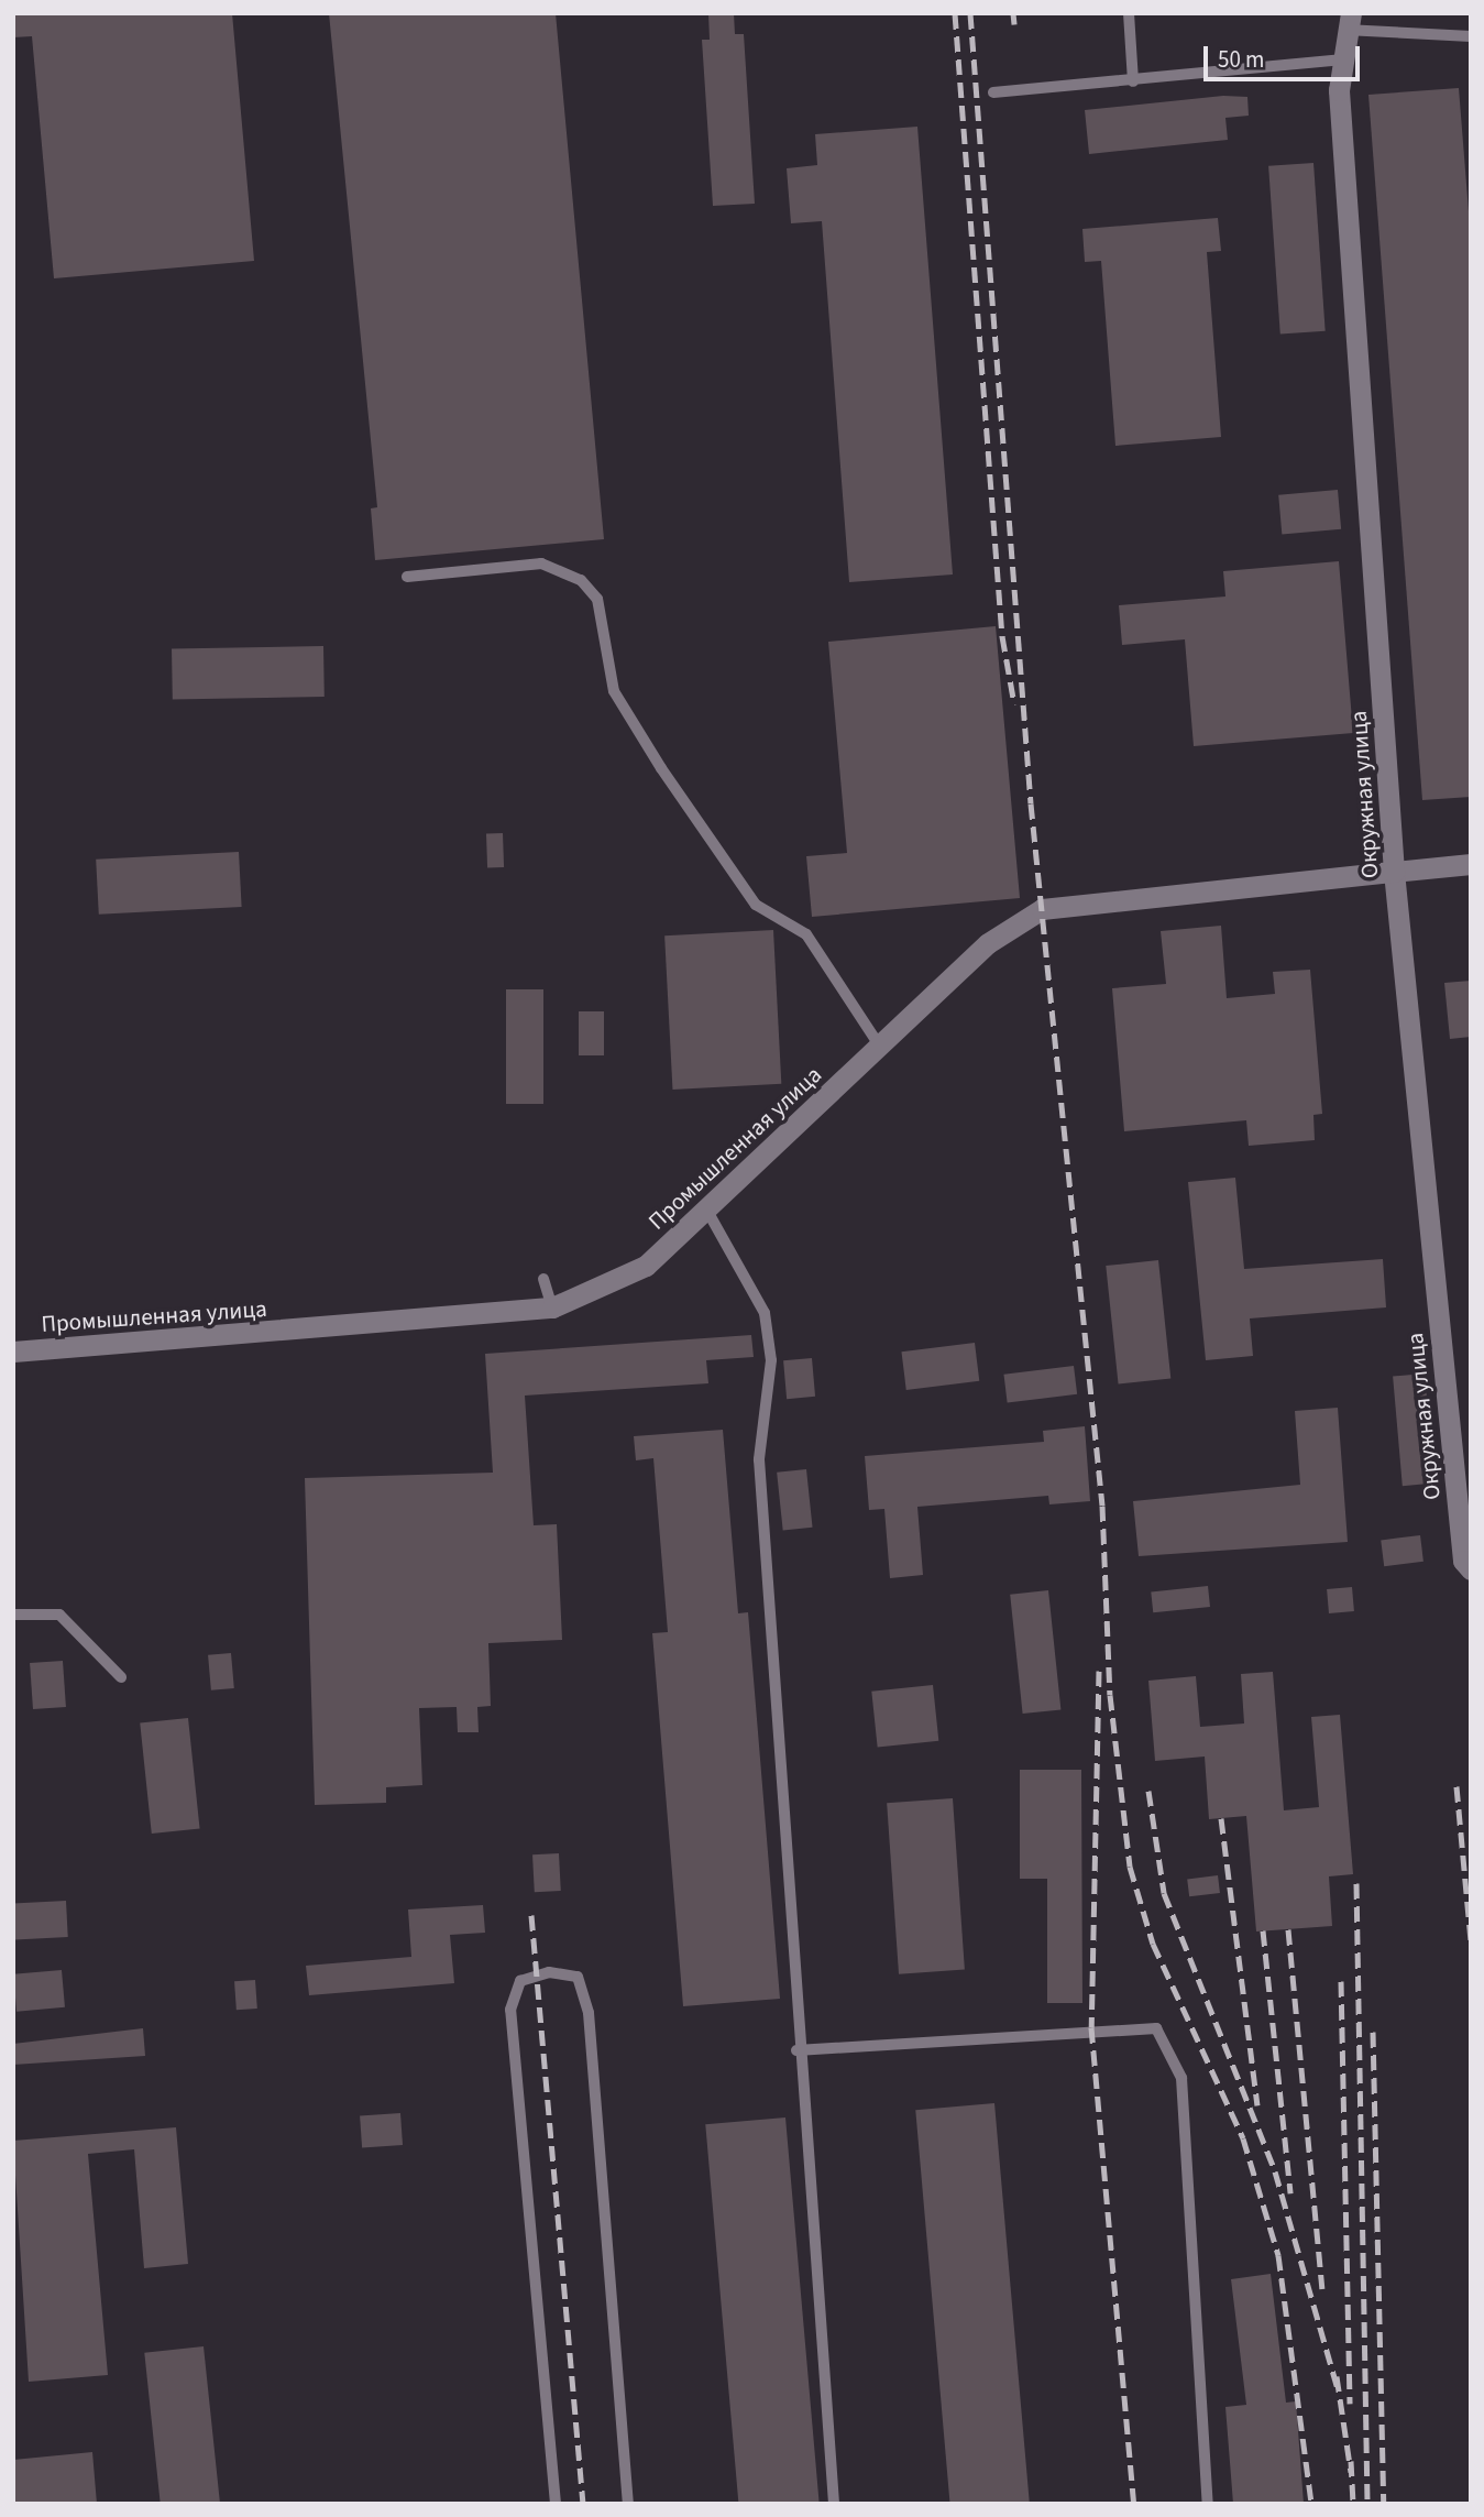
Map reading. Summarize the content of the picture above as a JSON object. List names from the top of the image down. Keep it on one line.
{"streets":{"street":["Окружная улица","Промышленная улица"]},"crossings":[["Окружная улица","Промышленная улица"]],"scale_bar":"50 m"}
